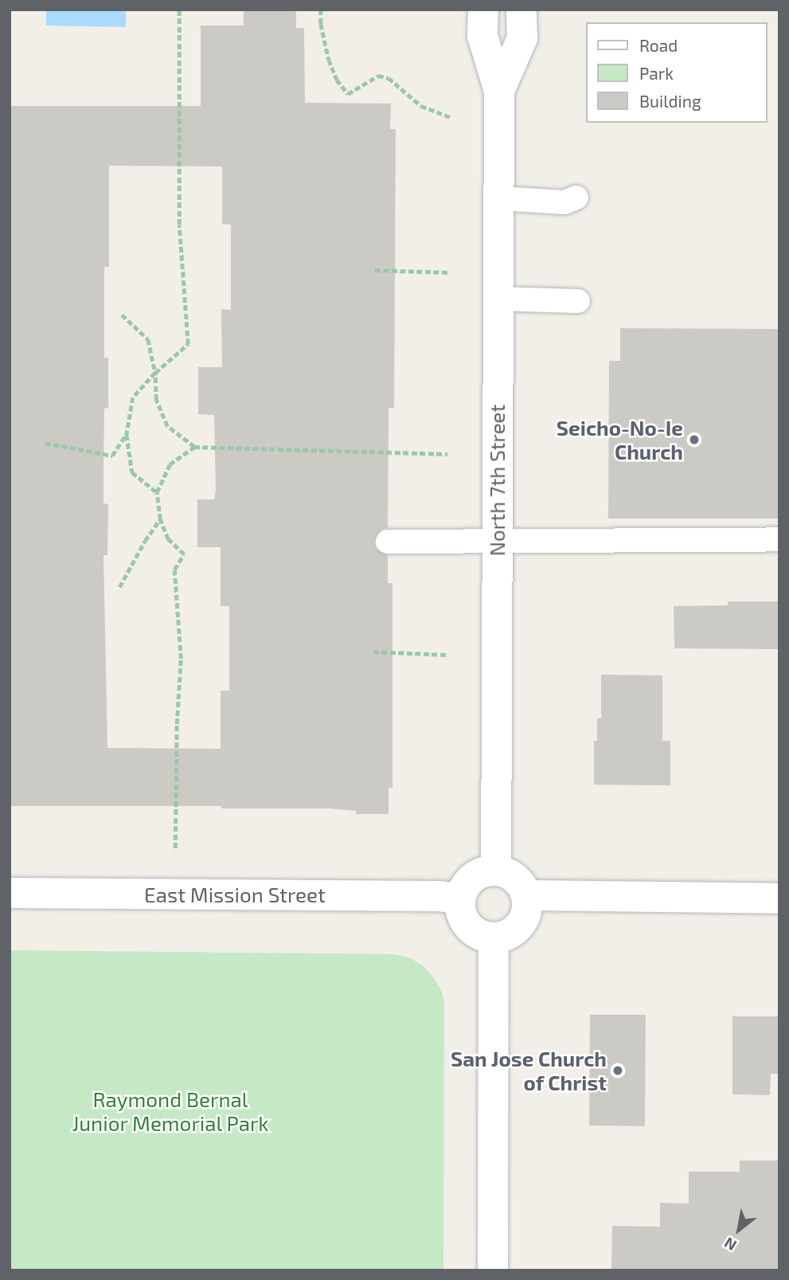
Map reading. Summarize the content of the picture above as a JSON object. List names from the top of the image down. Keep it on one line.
{"streets":{"street":["North 7th Street","East Mission Street"]},"crossings":[["North 7th Street","East Mission Street"]],"parks":["Raymond Bernal Junior Memorial Park"],"places":["Seicho-No-Ie Church","San Jose Church of Christ"],"legend":["Road","Park","Building"],"north":"bottom left"}
